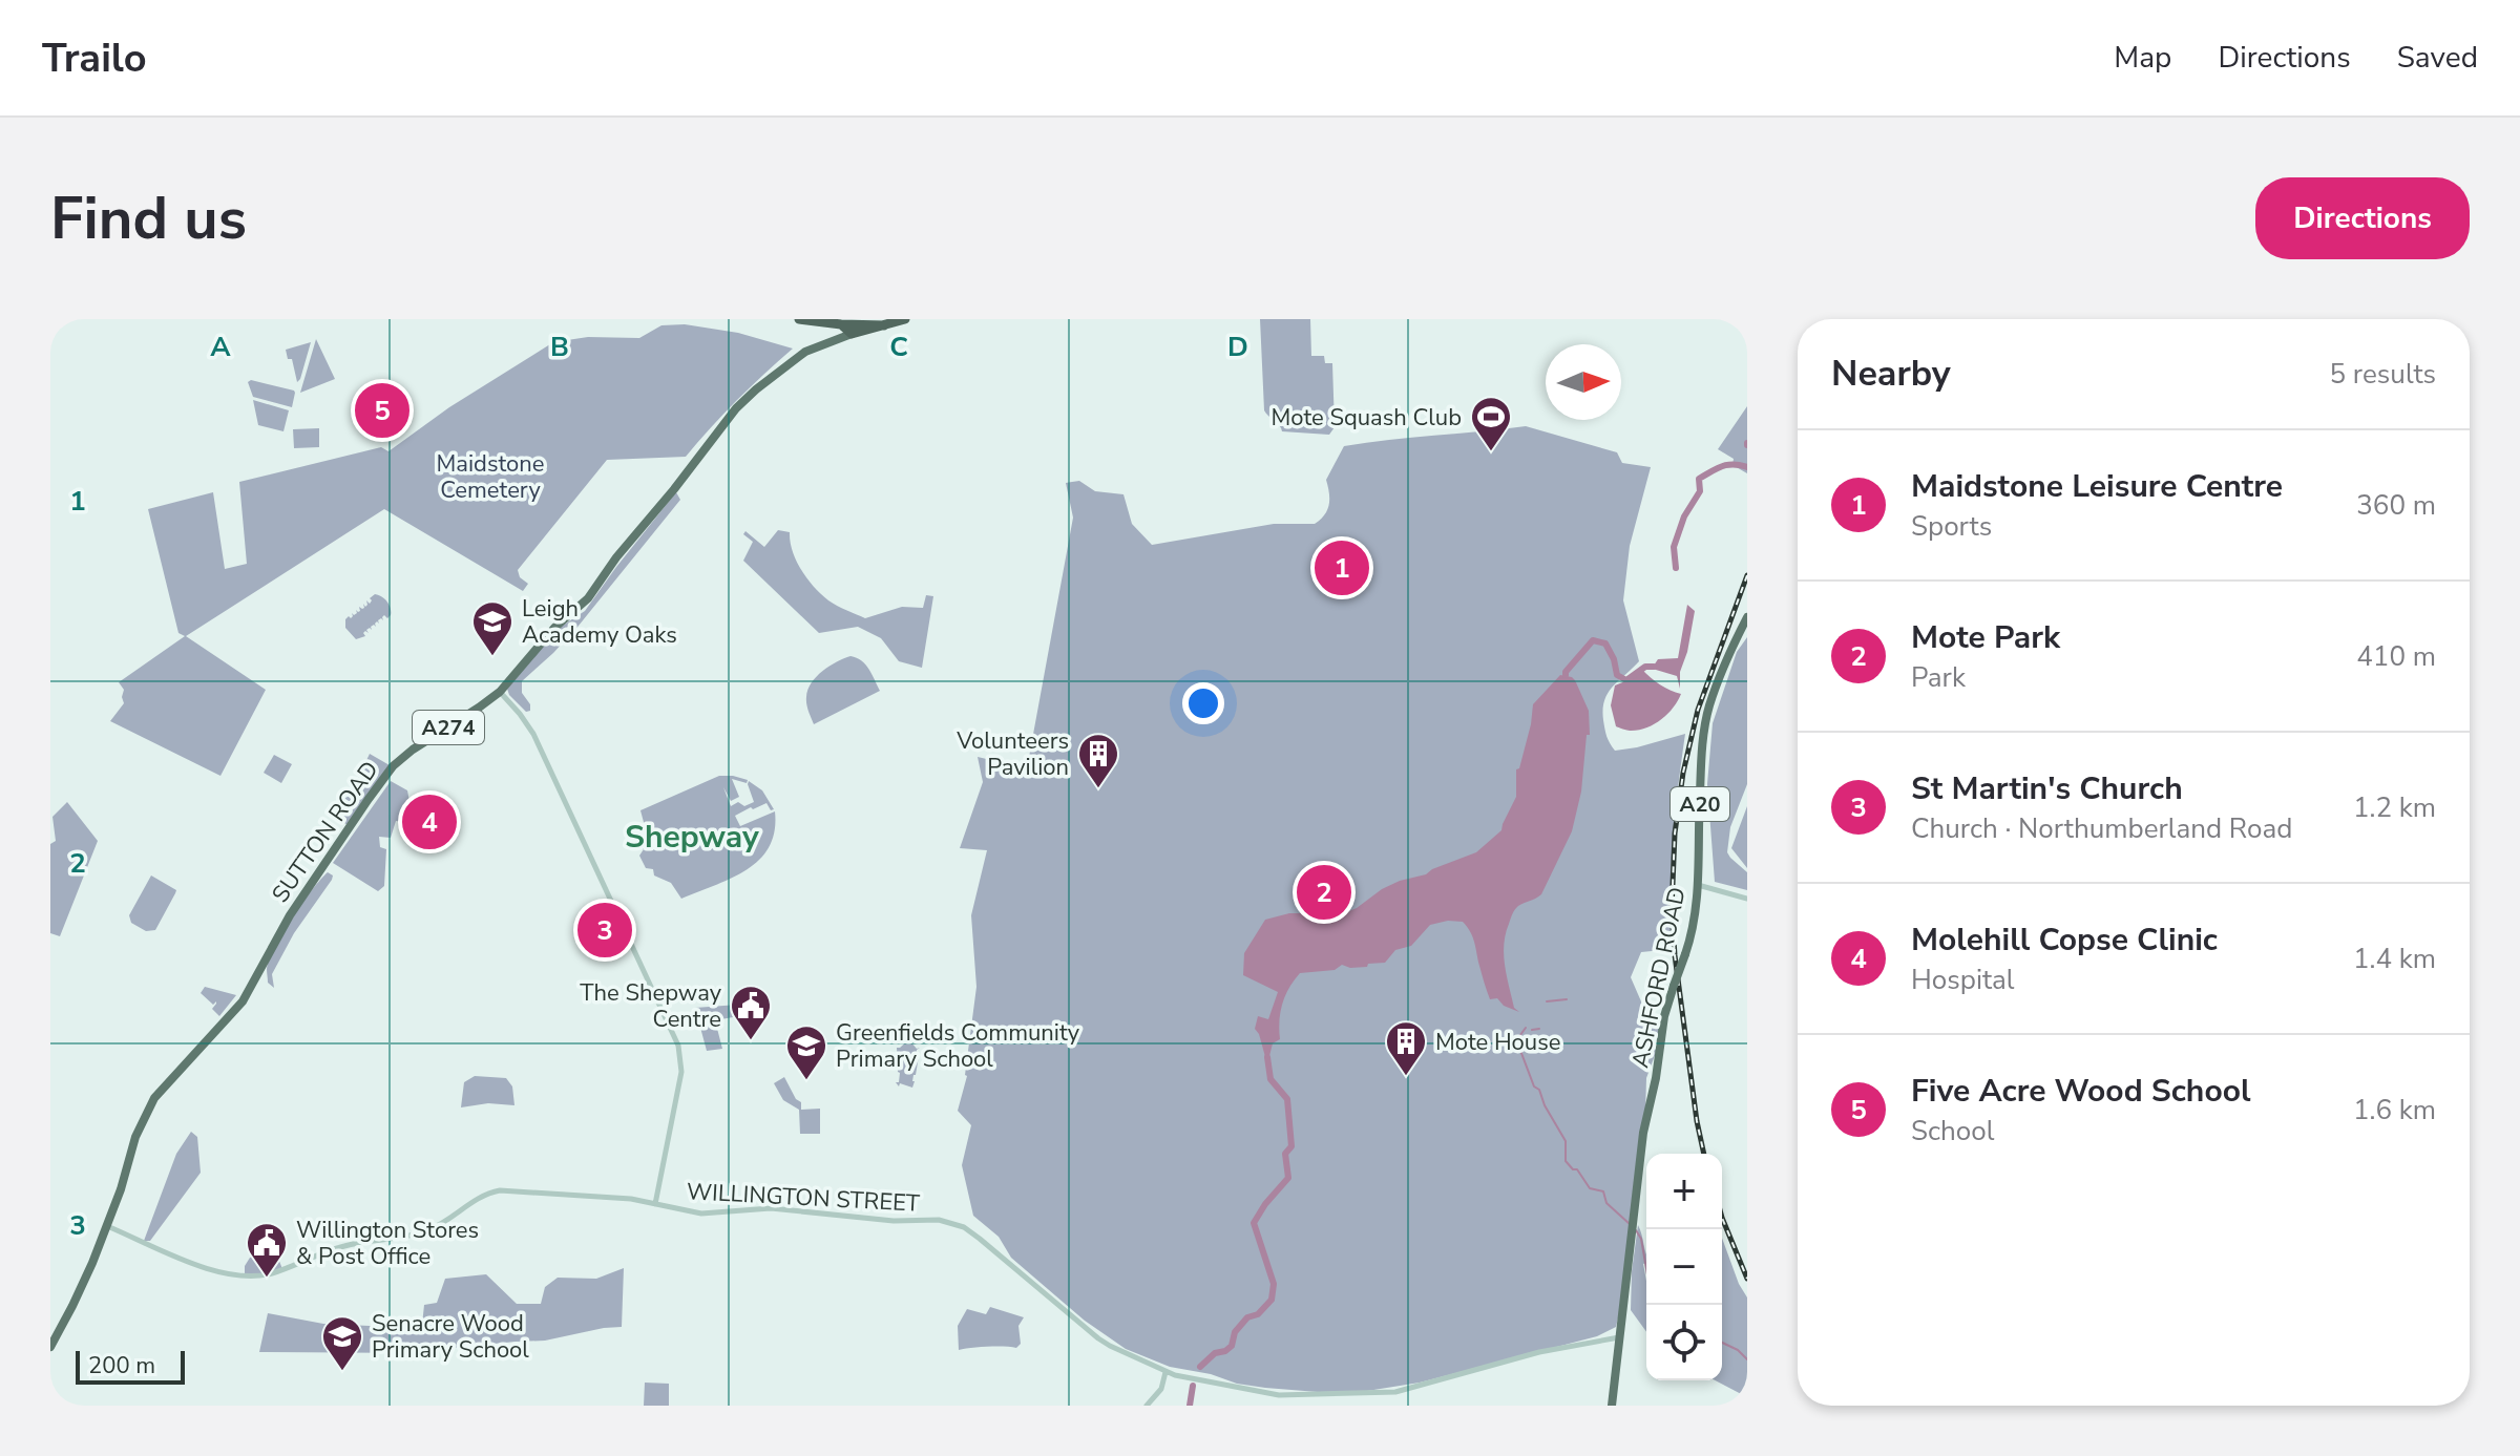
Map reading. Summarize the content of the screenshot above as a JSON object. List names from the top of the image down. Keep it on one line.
{"streets":{"main road":["A274","A20","SUTTON ROAD","ASHFORD ROAD"],"street":["WILLINGTON STREET"]},"crossings":[["A274","SUTTON ROAD"],["A274","WILLINGTON STREET"],["A20","ASHFORD ROAD"],["A20","WILLINGTON STREET"],["SUTTON ROAD","WILLINGTON STREET"],["ASHFORD ROAD","WILLINGTON STREET"]],"districts":["Shepway"],"parks":["Maidstone Cemetery"],"places":{"sports":["Mote Squash Club"],"school or university":["Leigh Academy Oaks","Greenfields Community Primary School","Senacre Wood Primary School"],"building":["Volunteers Pavilion","Mote House"],"public building":["The Shepway Centre","Willington Stores & Post Office"]},"scale_bar":"200 m","north":"right","page":{"header":"Trailo","nav":["Map","Directions","Saved"],"buttons":"Directions","title":"Find us","heading":["Nearby","5 results"],"pins":["5","1","4","2","3"],"list":[{"mark":"1","name":"Maidstone Leisure Centre","note":"Sports","value":"360 m"},{"mark":"2","name":"Mote Park","note":"Park","value":"410 m"},{"mark":"3","name":"St Martin's Church","note":"Church · Northumberland Road","value":"1.2 km"},{"mark":"4","name":"Molehill Copse Clinic","note":"Hospital","value":"1.4 km"},{"mark":"5","name":"Five Acre Wood School","note":"School","value":"1.6 km"}],"map_buttons":["+","−"],"scale":"200 m"},"grid":{"columns":["A","B","C","D"],"rows":["1","2","3"]}}
